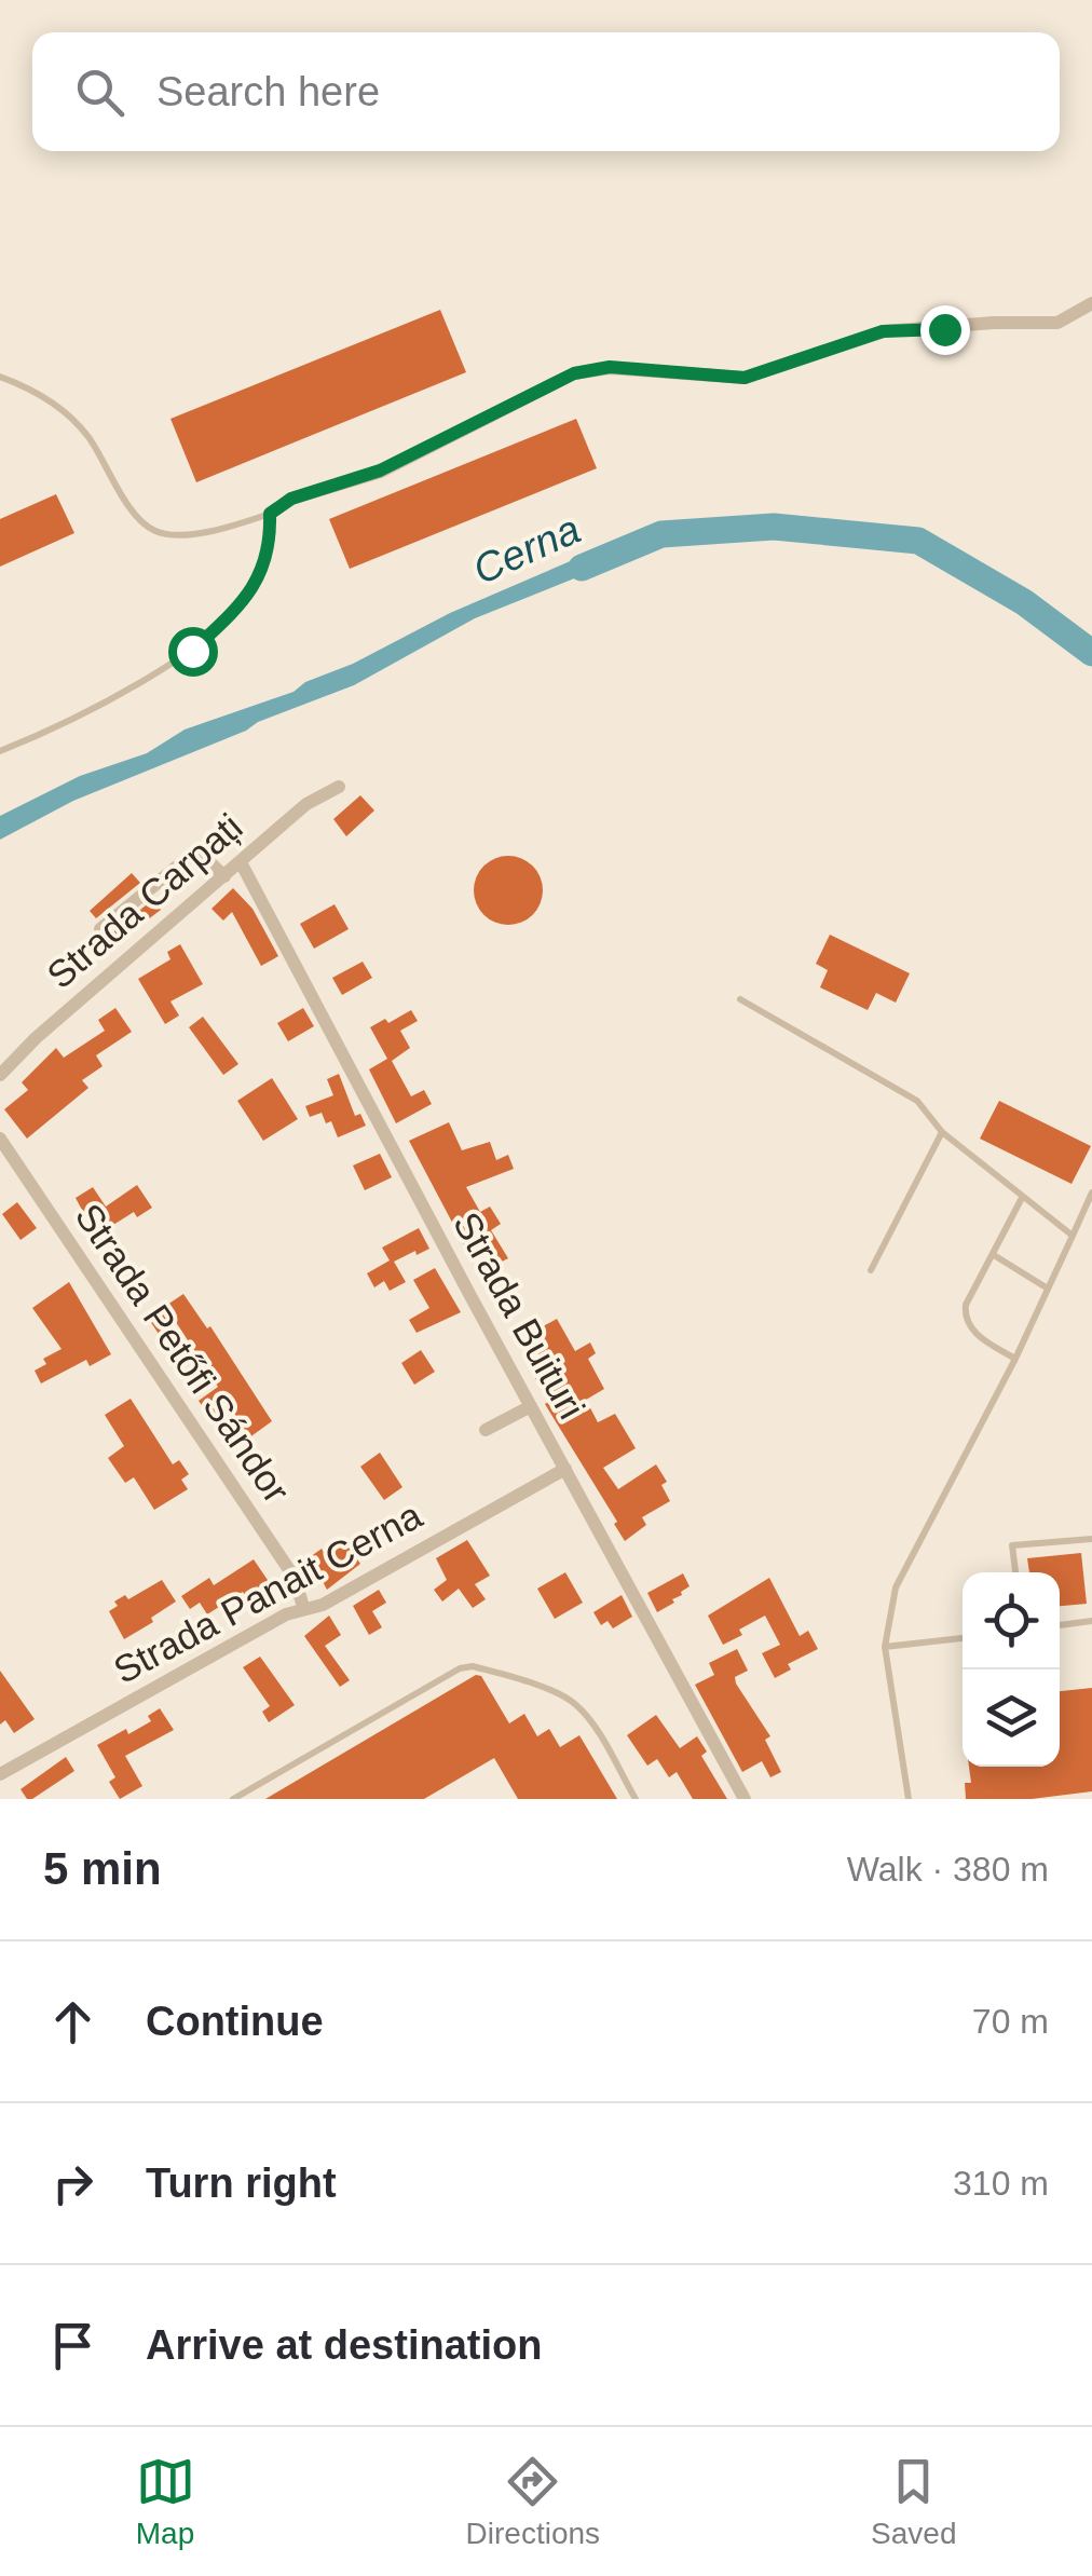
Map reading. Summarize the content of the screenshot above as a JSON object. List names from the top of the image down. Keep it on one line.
{"streets":{"street":["Strada Carpați","Strada Buituri","Strada Petőfi Sándor","Strada Panait Cerna"]},"crossings":[["Strada Carpați","Strada Buituri"],["Strada Buituri","Strada Panait Cerna"],["Strada Petőfi Sándor","Strada Panait Cerna"]],"water":["Cerna"],"page":{"search":"Search here","heading":["5 min","Walk · 380 m"],"list":[["Continue","70 m"],["Turn right","310 m"],"Arrive at destination"],"nav":["Map","Directions","Saved"]}}
